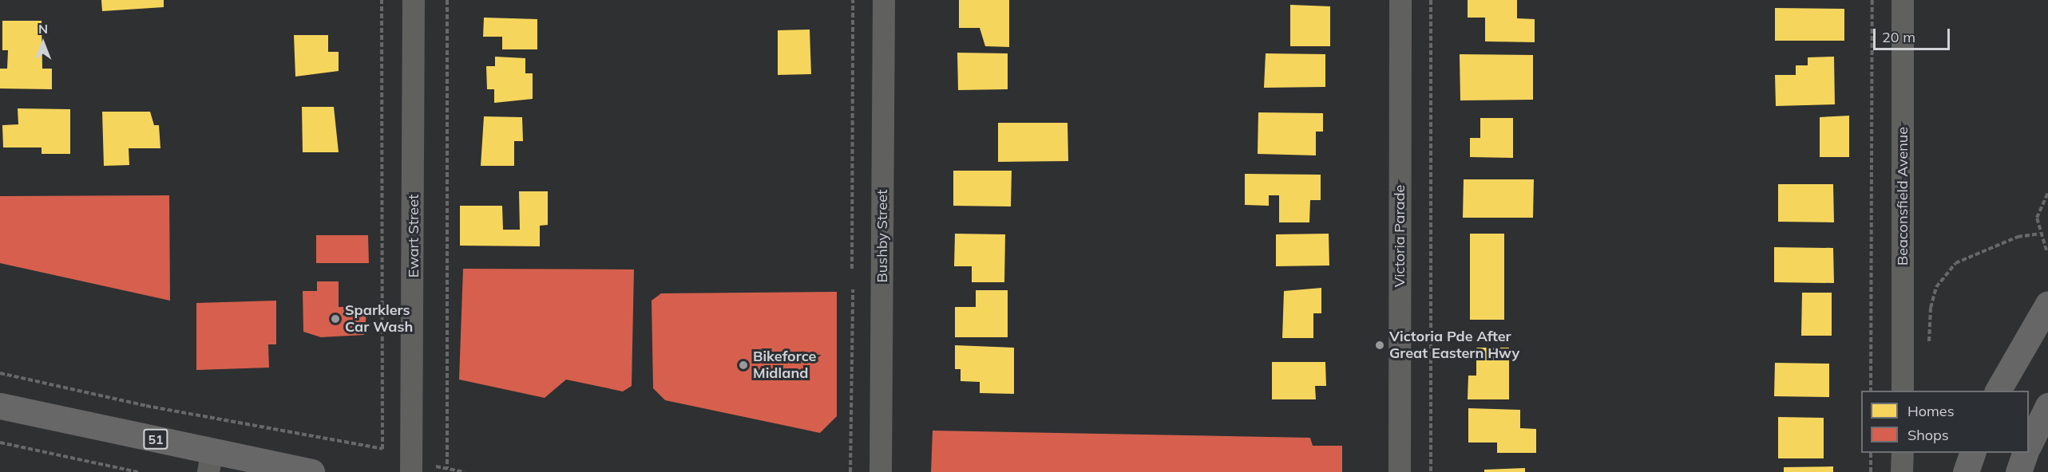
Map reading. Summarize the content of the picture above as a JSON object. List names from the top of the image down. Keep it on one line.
{"streets":{"highway":["51"],"street":["Beaconsfield Avenue","Ewart Street","Bushby Street","Victoria Parade"]},"places":["Sparklers Car Wash","Victoria Pde After Great Eastern Hwy","Bikeforce Midland"],"legend":["Homes","Shops"],"scale_bar":"20 m","north":"top"}
